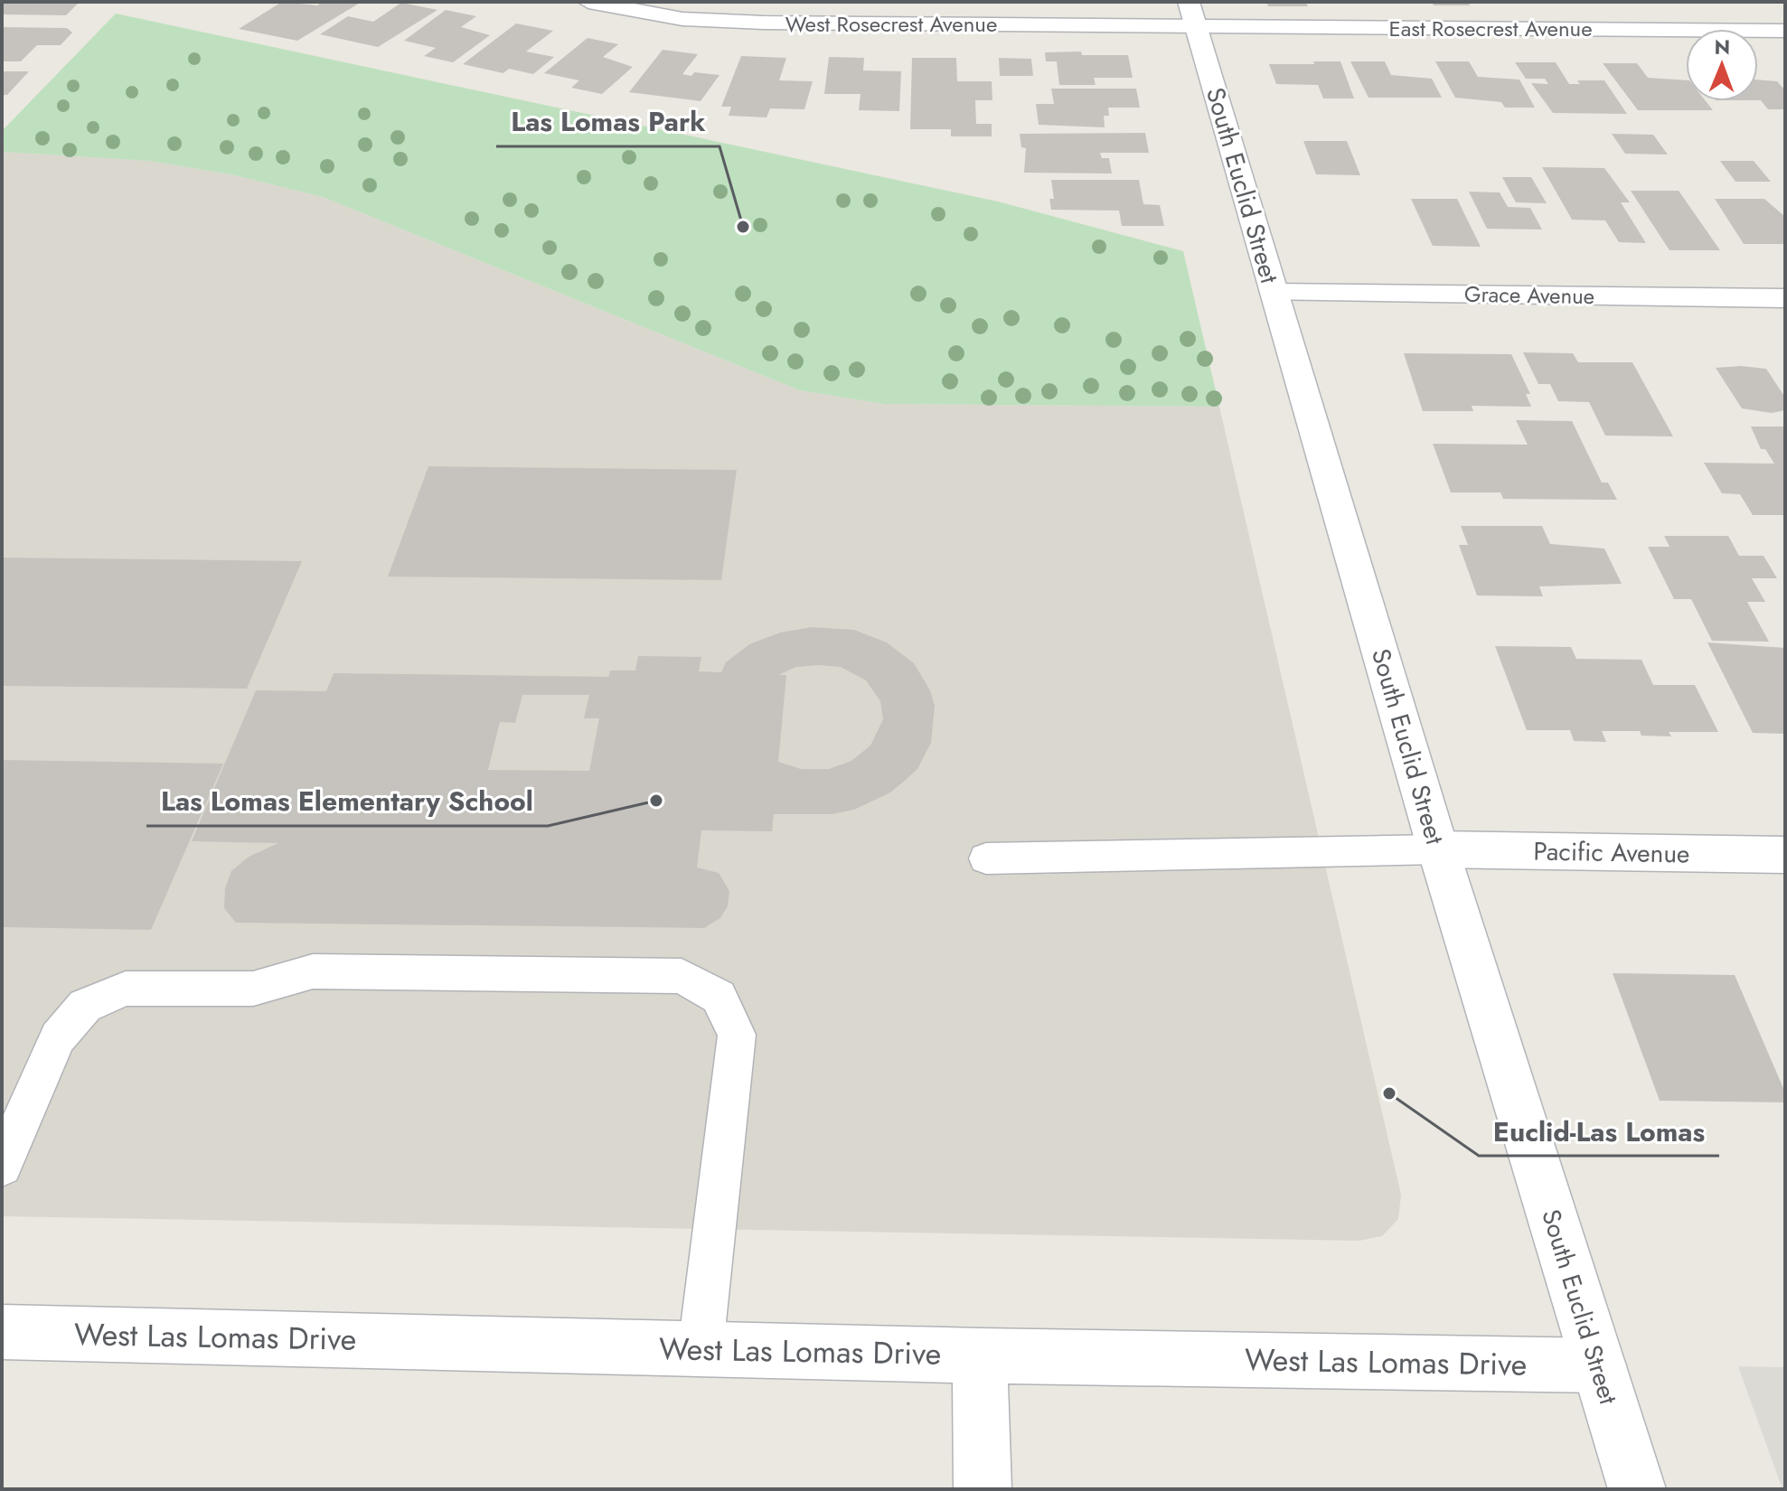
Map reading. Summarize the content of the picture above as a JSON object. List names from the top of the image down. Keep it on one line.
{"streets":{"street":["West Rosecrest Avenue","East Rosecrest Avenue","South Euclid Street","Grace Avenue","Pacific Avenue","West Las Lomas Drive"]},"crossings":[["West Rosecrest Avenue","East Rosecrest Avenue"],["West Rosecrest Avenue","South Euclid Street"],["East Rosecrest Avenue","South Euclid Street"],["South Euclid Street","Grace Avenue"],["South Euclid Street","Pacific Avenue"],["South Euclid Street","West Las Lomas Drive"]],"places":["Las Lomas Park","Las Lomas Elementary School","Euclid-Las Lomas"],"north":"top"}
